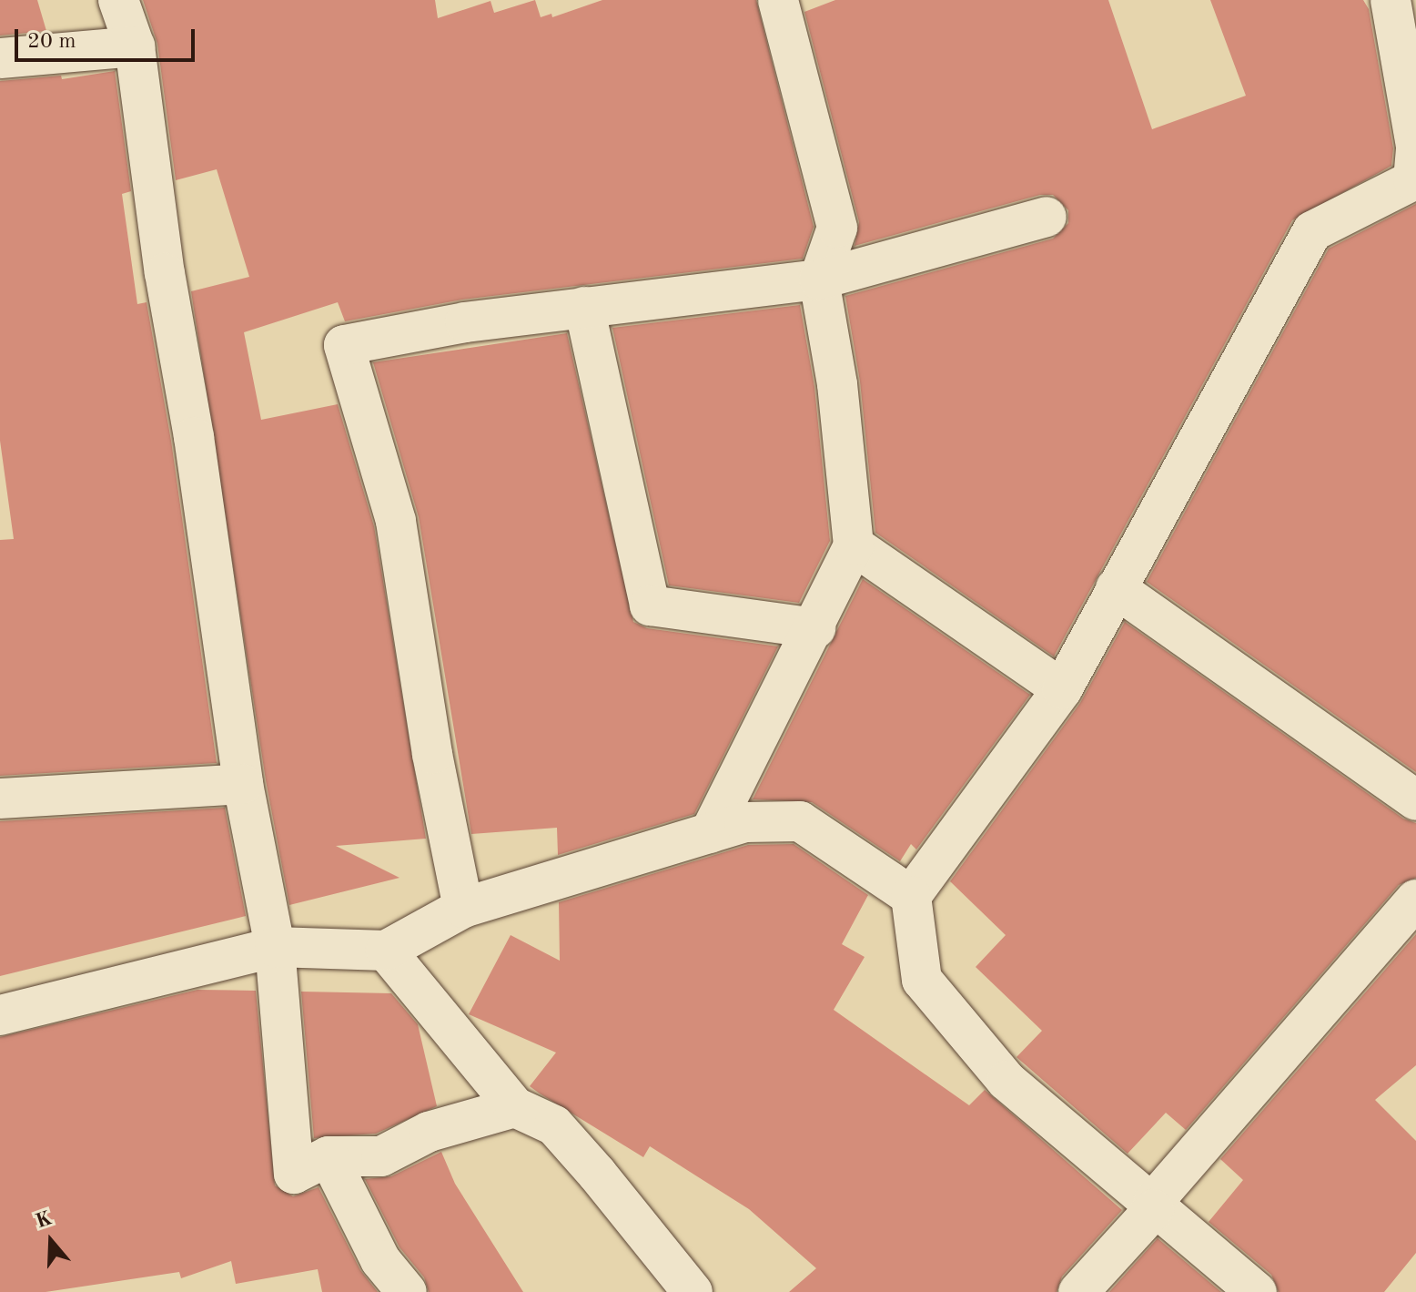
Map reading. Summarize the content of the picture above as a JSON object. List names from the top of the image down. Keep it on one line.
{"scale_bar":"20 m","north":"top"}
